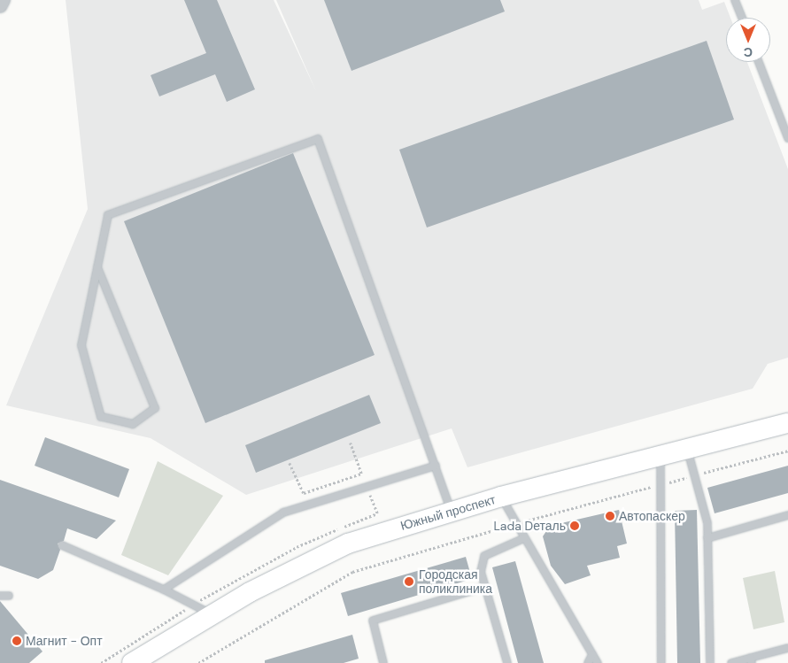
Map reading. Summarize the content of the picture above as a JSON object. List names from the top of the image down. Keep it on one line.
{"streets":{"main road":["Южный проспект"]},"places":["Автопаскер","Lada Dеталь","Городская поликлиника","Магнит - Опт"],"north":"bottom"}
